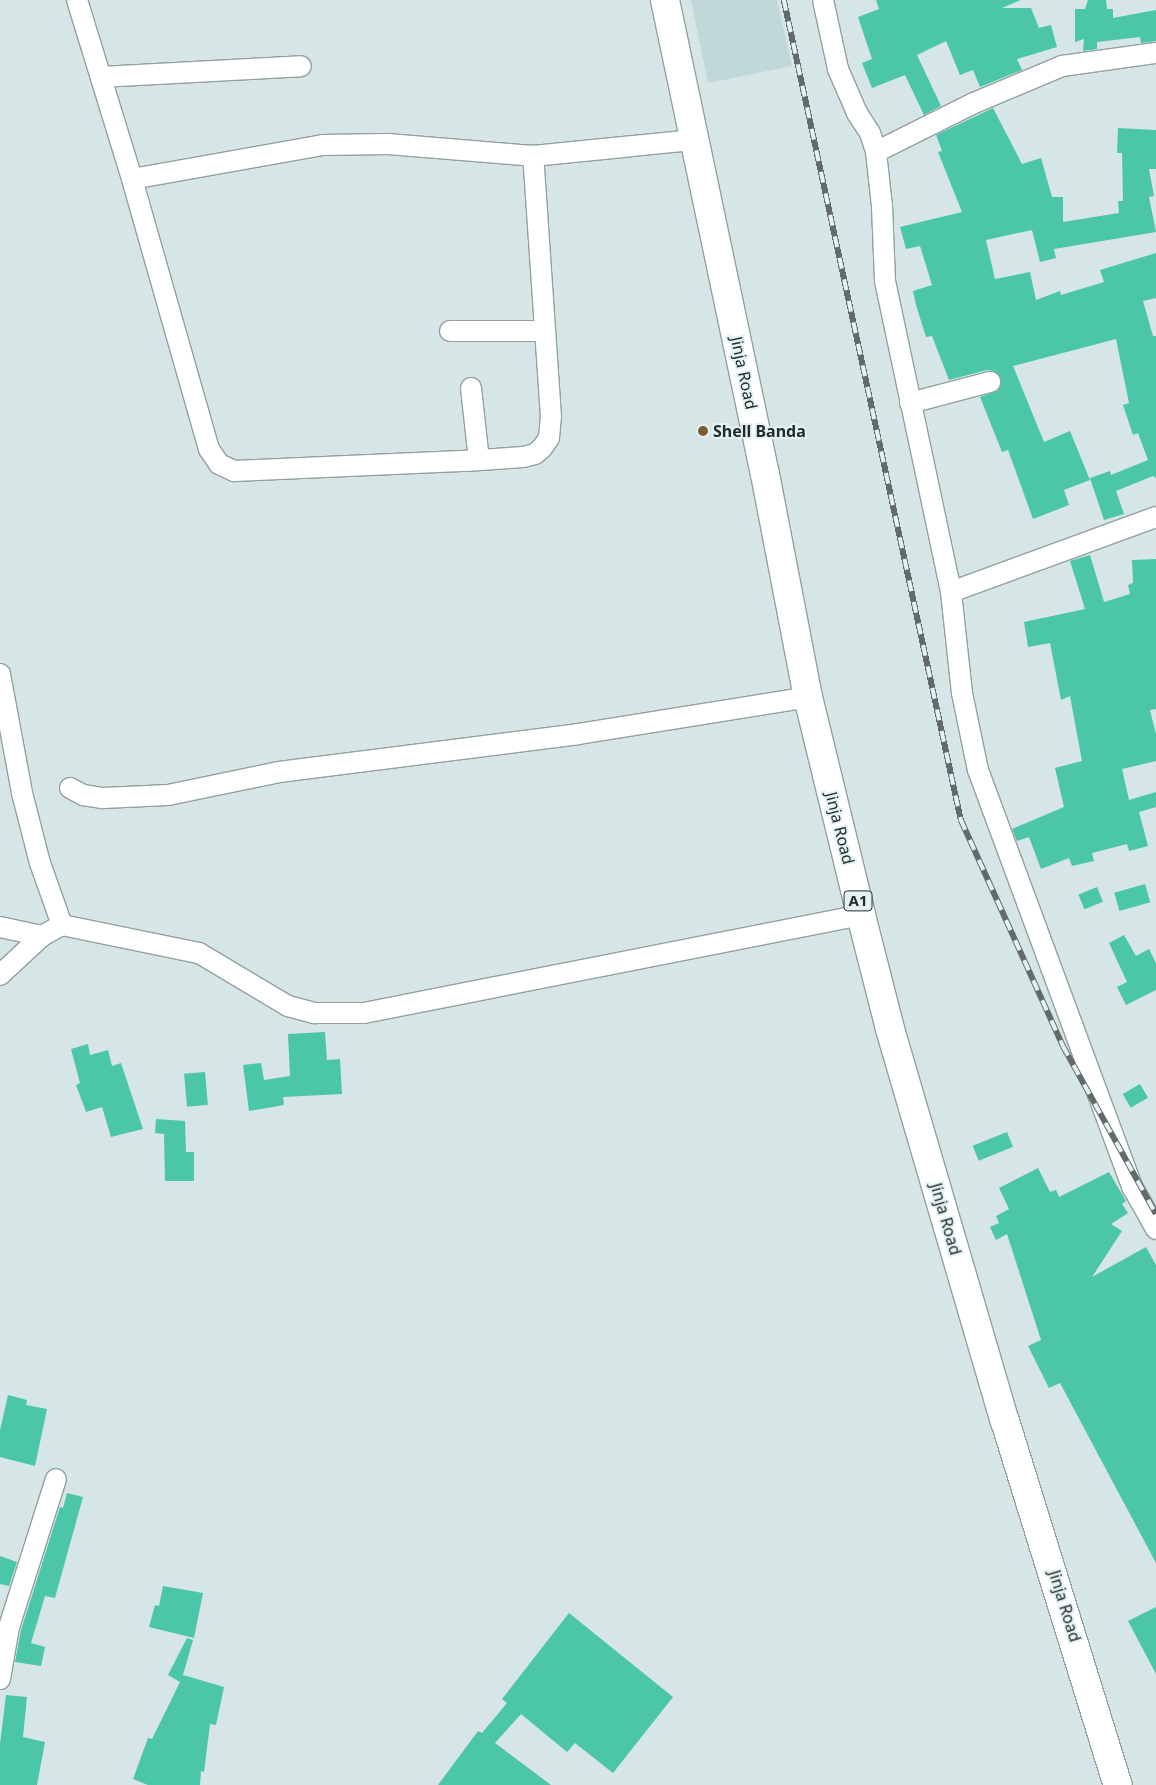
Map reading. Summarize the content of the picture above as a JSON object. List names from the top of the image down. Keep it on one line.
{"streets":{"highway":["Jinja Road","A1"]},"places":["Shell Banda"]}
